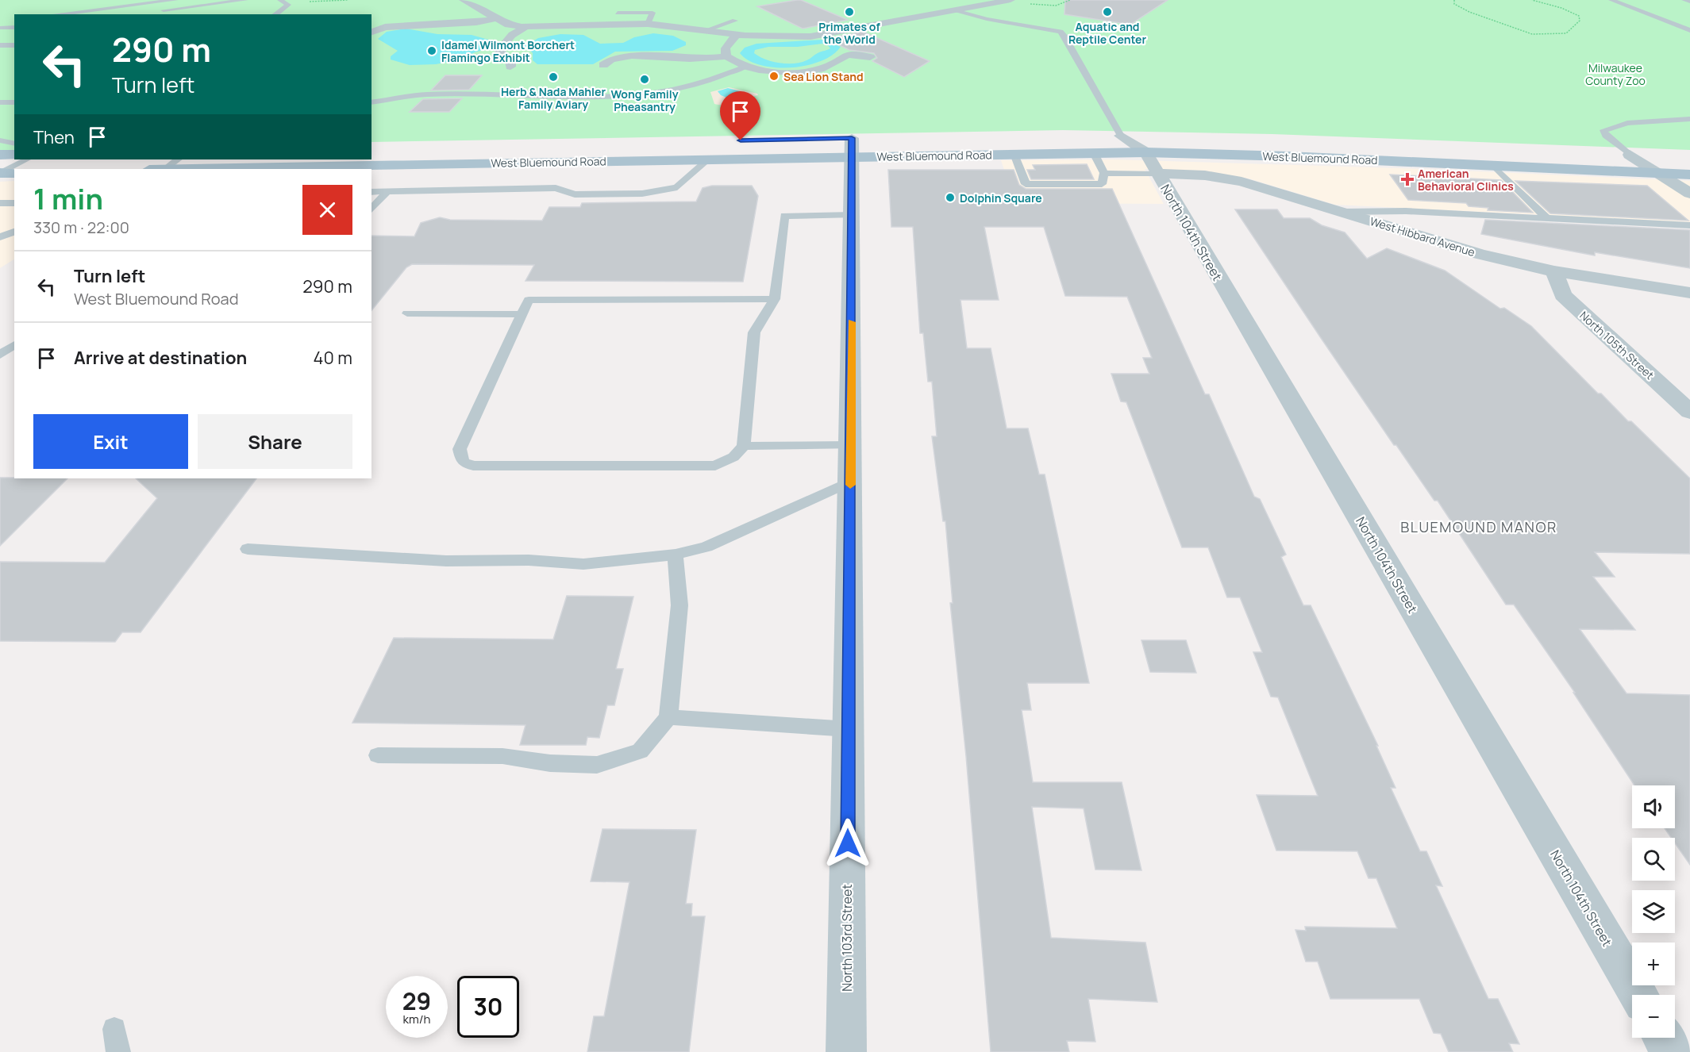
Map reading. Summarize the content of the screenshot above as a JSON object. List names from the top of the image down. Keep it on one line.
{"streets":{"main road":["West Bluemound Road"],"street":["North 104th Street","West Hibbard Avenue","North 105th Street","North 103rd Street"]},"crossings":[["West Bluemound Road","North 104th Street"],["West Bluemound Road","West Hibbard Avenue"],["West Bluemound Road","North 103rd Street"],["North 104th Street","West Hibbard Avenue"],["West Hibbard Avenue","North 105th Street"]],"districts":["BLUEMOUND MANOR"],"parks":["Milwaukee County Zoo"],"places":{"other":["Primates of the World","Aquatic and Reptile Center","Idamel Wilmont Borchert Flamingo Exhibit","Sea Lion Stand","Herb & Nada Mahler Family Aviary","Wong Family Pheasantry","Dolphin Square"],"health":["American Behavioral Clinics"]},"page":{"turn":["290 m","Turn left"],"then":"Then","heading":["1 min","330 m · 22:00"],"list":[{"name":"Turn left","note":"West Bluemound Road","value":"290 m"},{"name":"Arrive at destination","value":"40 m"}],"buttons":["Exit","Share"],"map_buttons":["+","−"],"speed":"29 km/h","limit":"30"}}
